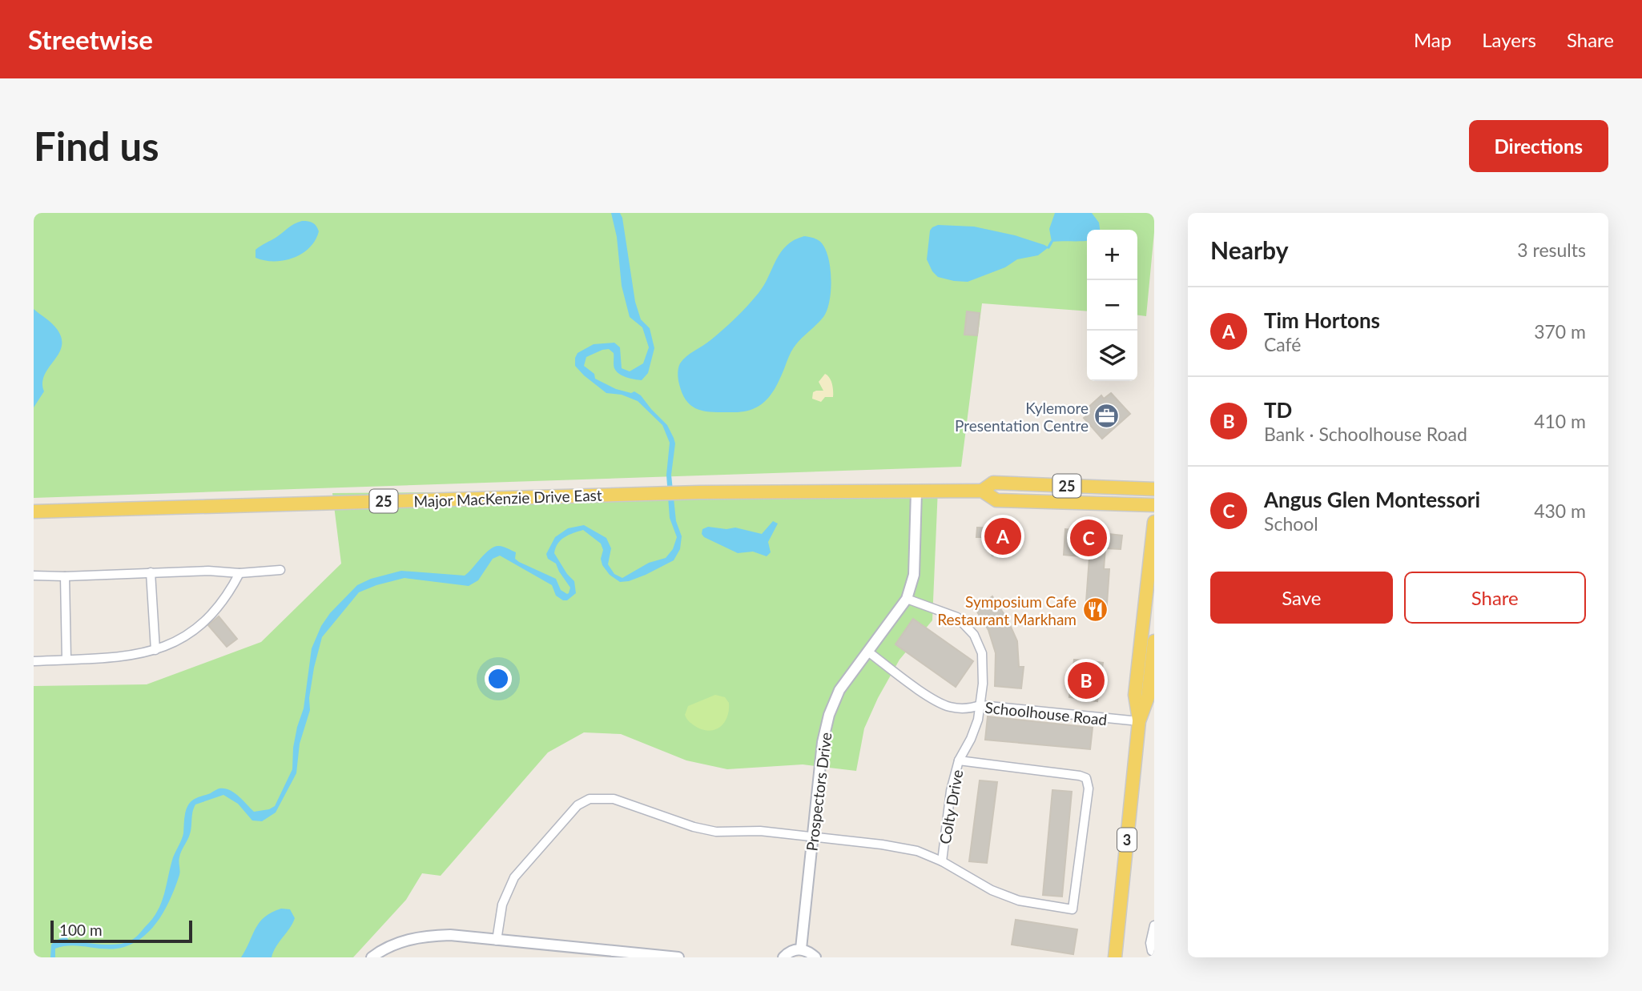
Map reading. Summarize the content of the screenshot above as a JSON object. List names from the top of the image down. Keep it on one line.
{"streets":{"main road":["25","Major MacKenzie Drive East","3"],"street":["Schoolhouse Road","Prospectors Drive","Colty Drive"]},"crossings":[["Major MacKenzie Drive East","Prospectors Drive"],["Schoolhouse Road","Prospectors Drive"],["Schoolhouse Road","Colty Drive"],["Schoolhouse Road","3"],["Prospectors Drive","Colty Drive"]],"places":{"office":["Kylemore Presentation Centre"],"restaurant":["Symposium Cafe Restaurant Markham"]},"scale_bar":"100 m","page":{"header":"Streetwise","nav":["Map","Layers","Share"],"buttons":["Directions",["Save","Share"]],"title":"Find us","heading":["Nearby","3 results"],"map_buttons":["+","−"],"list":[{"mark":"A","name":"Tim Hortons","note":"Café","value":"370 m"},{"mark":"B","name":"TD","note":"Bank · Schoolhouse Road","value":"410 m"},{"mark":"C","name":"Angus Glen Montessori","note":"School","value":"430 m"}],"pins":["A","C","B"],"scale":"100 m"}}
